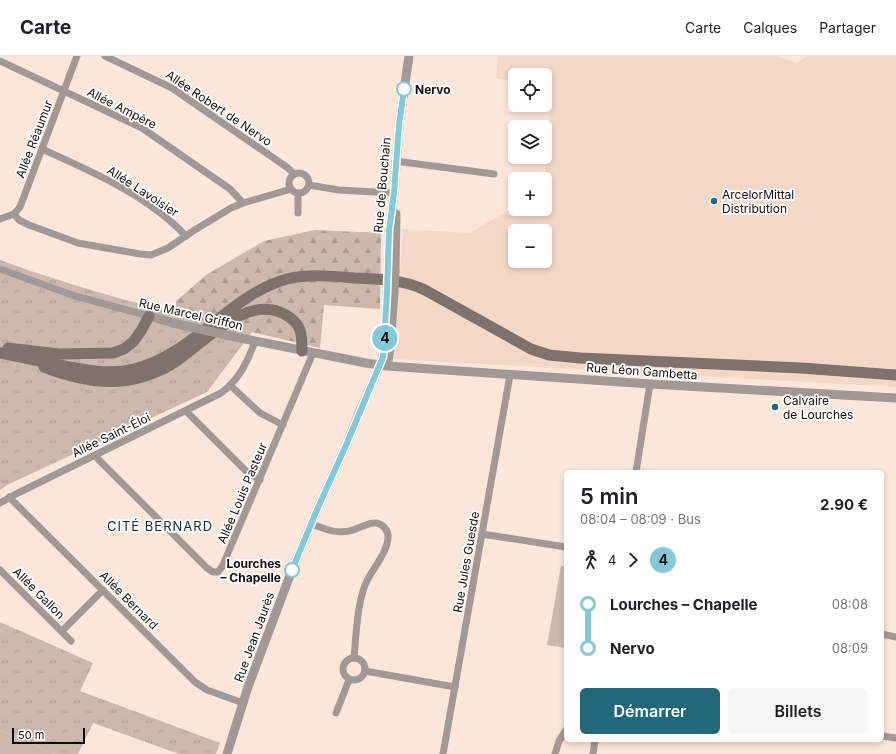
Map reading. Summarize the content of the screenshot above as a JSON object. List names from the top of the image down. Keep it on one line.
{"streets":{"street":["Allée Ampère","Allée Robert de Nervo","Allée Réaumur","Rue de Bouchain","Allée Lavoisier","Rue Marcel Griffon","Rue Léon Gambetta","Allée Saint-Éloi","Allée Louis Pasteur","Rue Jules Guesde","Allée Gallon","Allée Bernard","Rue Jean Jaurès"]},"crossings":[["Allée Ampère","Allée Réaumur"],["Allée Réaumur","Allée Lavoisier"],["Rue de Bouchain","Rue Marcel Griffon"],["Rue de Bouchain","Rue Léon Gambetta"],["Rue de Bouchain","Rue Jean Jaurès"],["Rue Marcel Griffon","Rue Léon Gambetta"],["Rue Marcel Griffon","Allée Saint-Éloi"],["Rue Marcel Griffon","Allée Louis Pasteur"],["Rue Marcel Griffon","Rue Jean Jaurès"],["Rue Léon Gambetta","Rue Jules Guesde"],["Rue Léon Gambetta","Rue Jean Jaurès"],["Allée Saint-Éloi","Allée Louis Pasteur"],["Allée Saint-Éloi","Allée Bernard"],["Allée Gallon","Allée Bernard"],["Allée Bernard","Rue Jean Jaurès"]],"districts":["CITÉ BERNARD"],"places":["Nervo","ArcelorMittal Distribution","Calvaire de Lourches","Lourches – Chapelle"],"lines":["bus line 4"],"scale_bar":"50 m","page":{"header":"Carte","nav":["Carte","Calques","Partager"],"on_map":"4","map_buttons":["+","−"],"heading":["5 min","08:04 – 08:09 · Bus","2.90 €"],"legs":["4","4"],"list":[{"name":"Lourches – Chapelle","value":"08:08"},{"name":"Nervo","value":"08:09"}],"buttons":["Démarrer","Billets"],"scale":"50 m"}}
